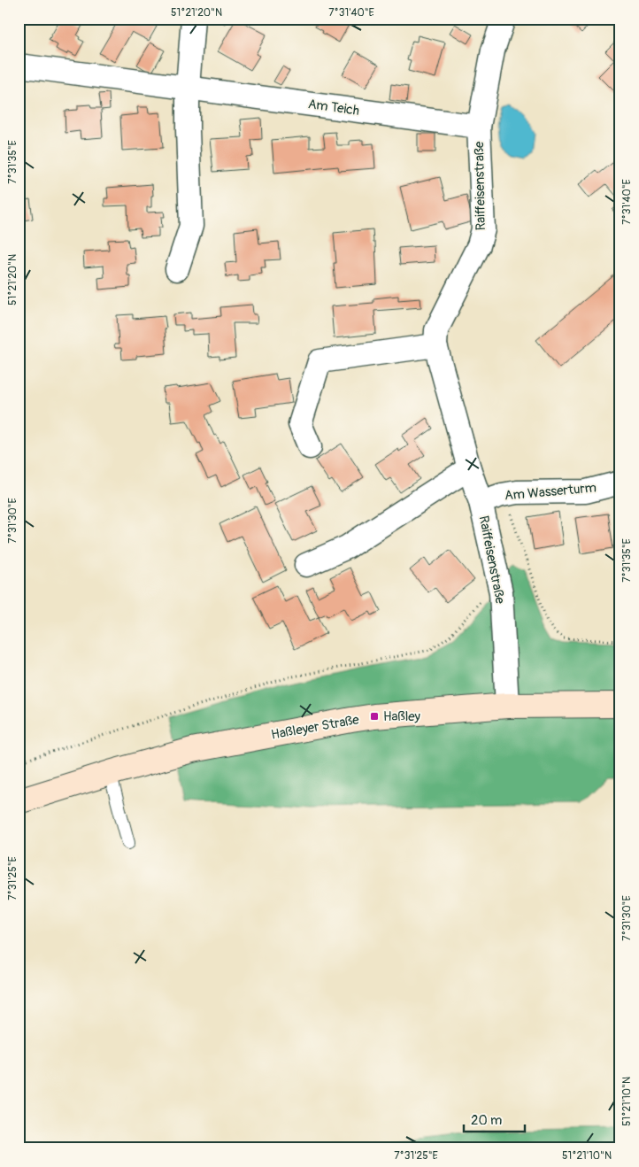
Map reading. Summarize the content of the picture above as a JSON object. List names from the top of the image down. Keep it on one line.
{"streets":{"main road":["Haßleyer Straße"],"street":["Am Teich","Raiffeisenstraße","Am Wasserturm"]},"crossings":[["Am Teich","Raiffeisenstraße"],["Raiffeisenstraße","Am Wasserturm"],["Raiffeisenstraße","Haßleyer Straße"]],"places":{"transit":["Haßley"]},"scale_bar":"20 m","coordinates":["51°21'20\"N","7°31'40\"E","7°31'35\"E","7°31'30\"E","7°31'25\"E","51°21'10\"N"]}
